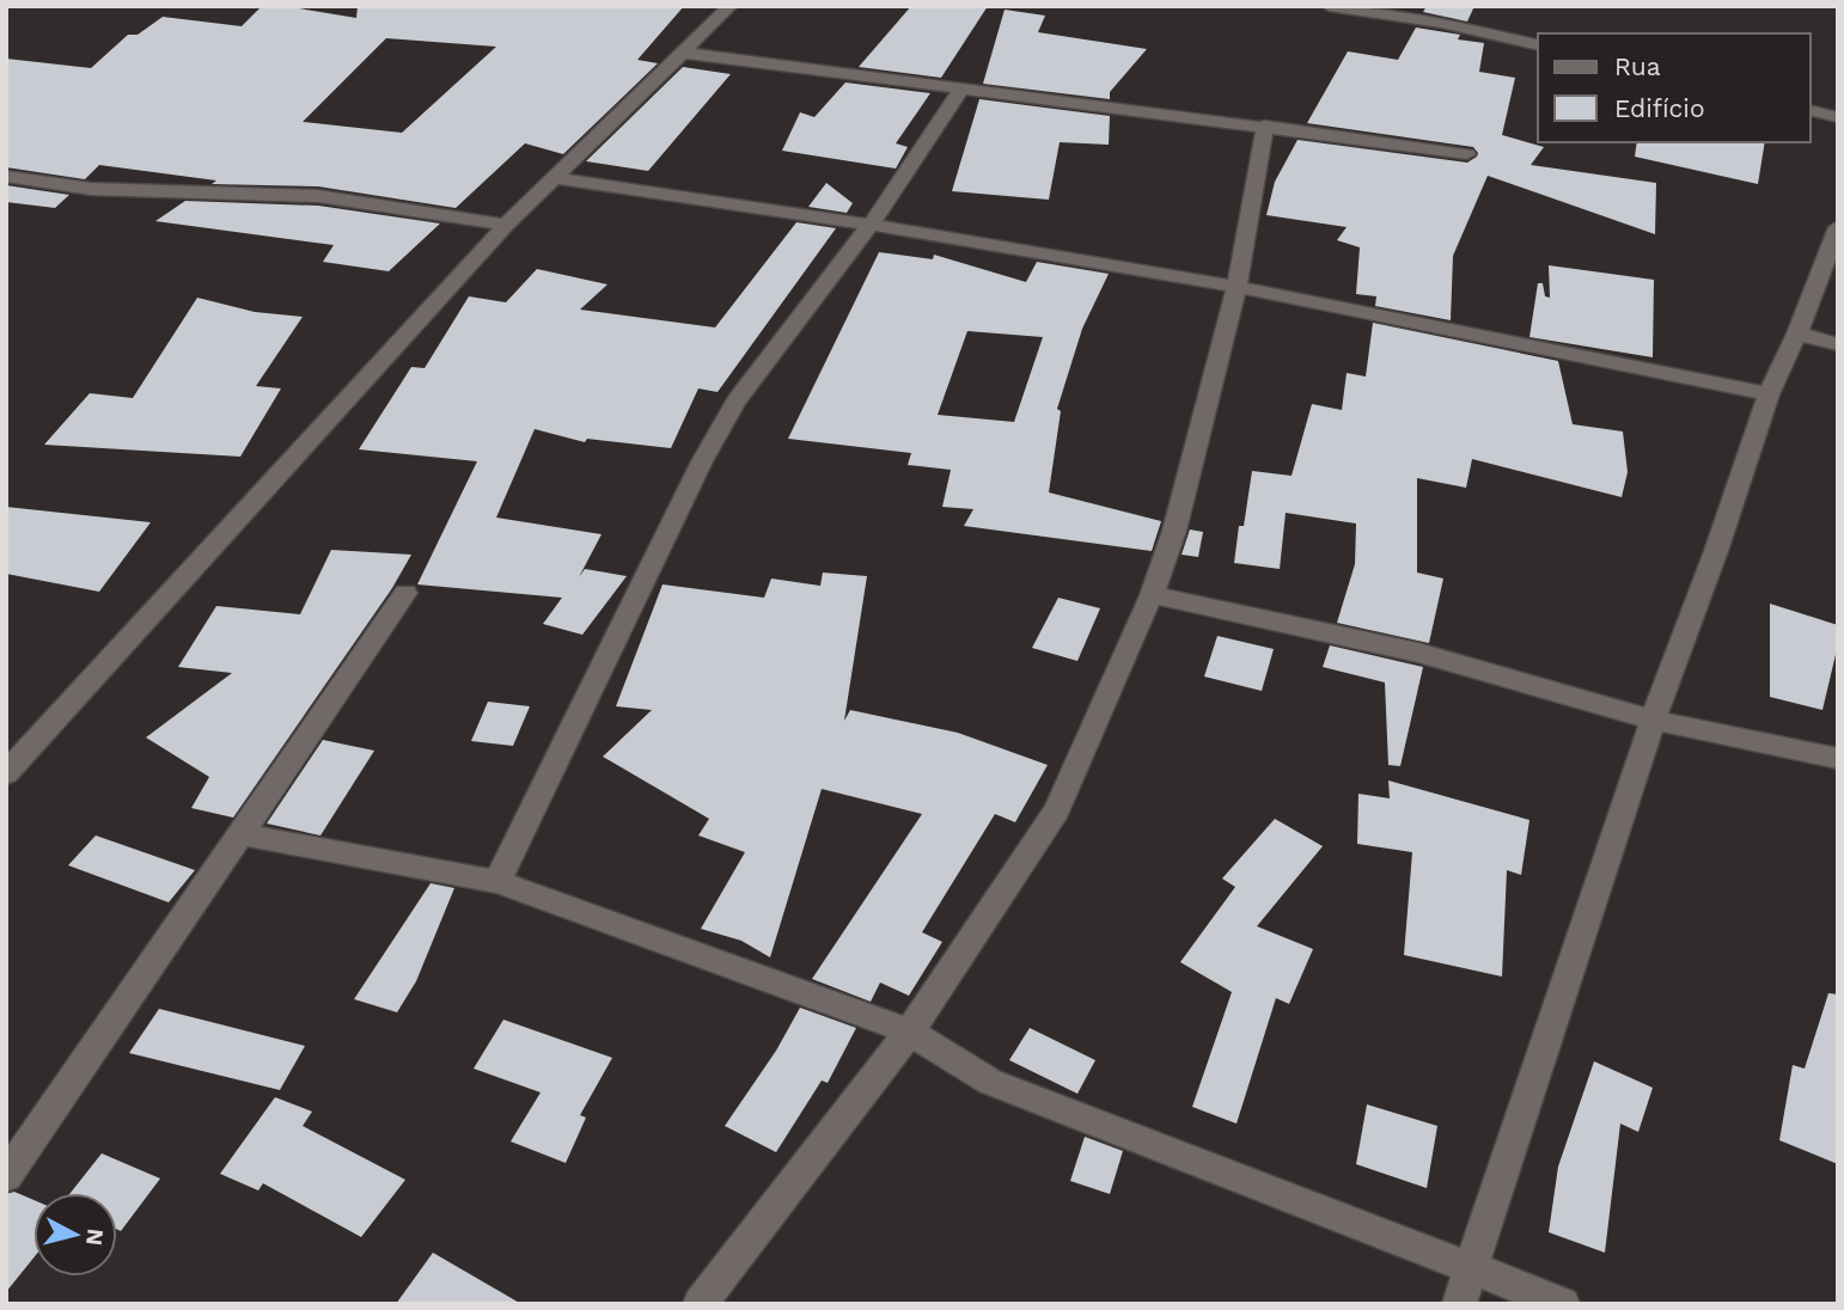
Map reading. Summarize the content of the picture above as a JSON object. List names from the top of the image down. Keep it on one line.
{"legend":["Rua","Edifício"],"north":"right"}
